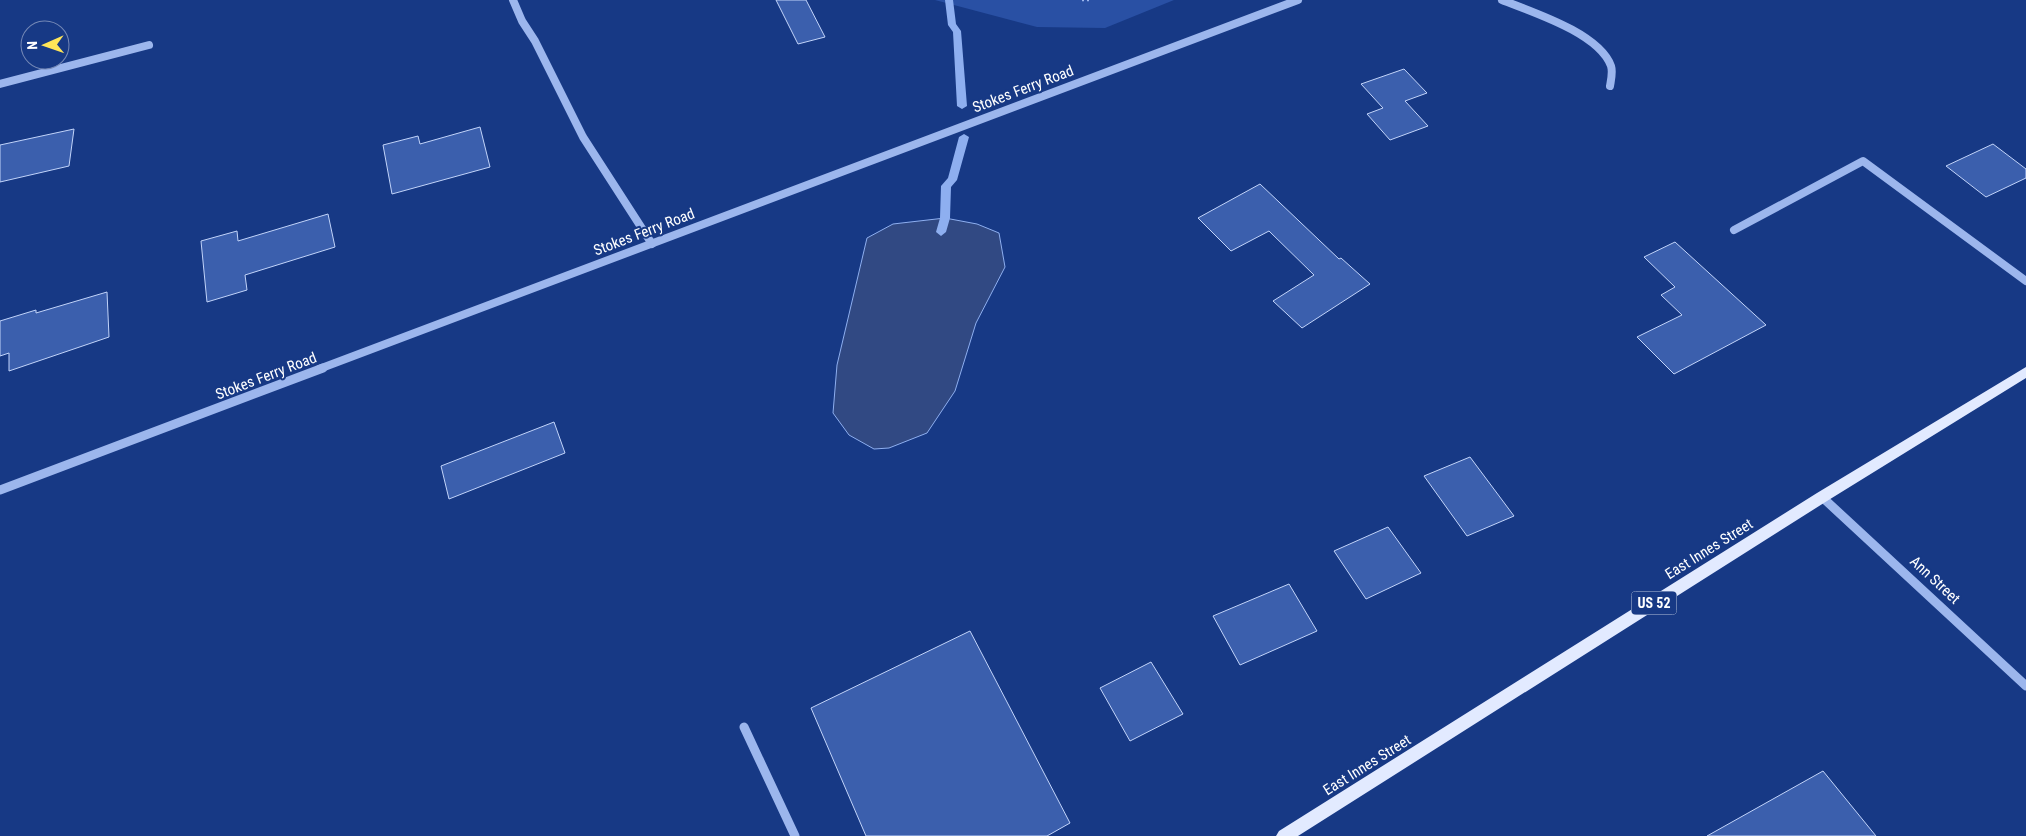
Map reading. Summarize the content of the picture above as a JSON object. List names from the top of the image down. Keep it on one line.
{"streets":{"main road":["East Innes Street","US 52"],"street":["Stokes Ferry Road","Ann Street"]},"crossings":[["East Innes Street","Ann Street"]],"north":"left"}
